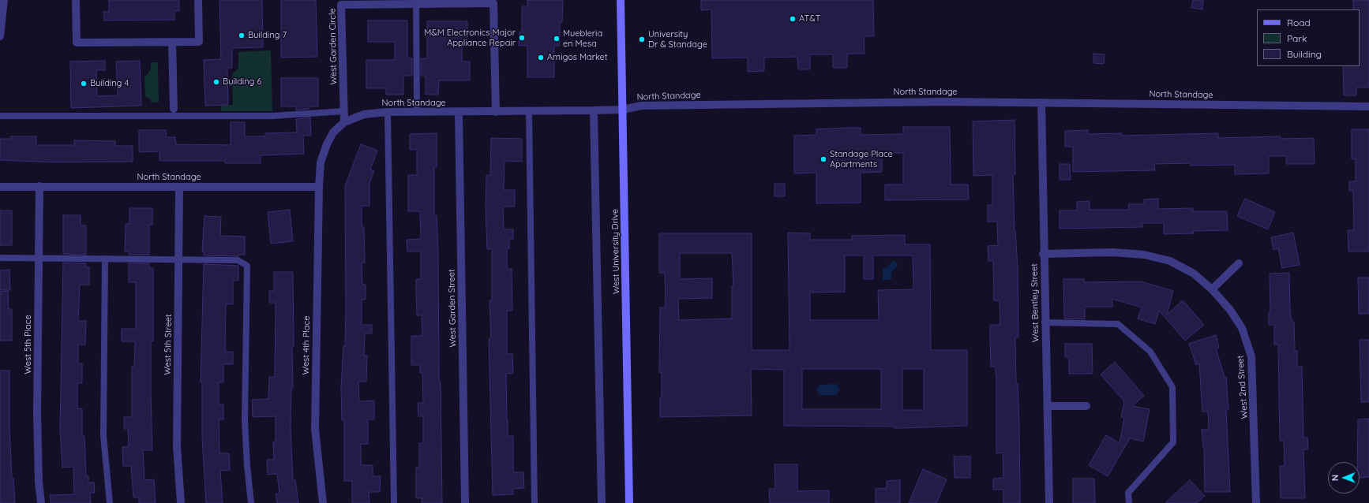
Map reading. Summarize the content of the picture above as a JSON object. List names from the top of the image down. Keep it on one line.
{"streets":{"main road":["West University Drive"],"street":["West Garden Circle","North Standage","West Bentley Street","West Garden Street","West 5th Place","West 5th Street","West 4th Place","West 2nd Street"]},"crossings":[["West Garden Circle","North Standage"],["North Standage","West University Drive"],["North Standage","West Bentley Street"],["North Standage","West Garden Street"],["North Standage","West 5th Place"],["North Standage","West 5th Street"],["North Standage","West 4th Place"],["West Bentley Street","West 2nd Street"]],"places":["AT&T","Building 7","M&M Electronics Major Appliance Repair","Muebleria en Mesa","University Dr & Standage","Amigos Market","Building 6","Building 4","Standage Place Apartments"],"legend":["Road","Park","Building"],"north":"left"}
